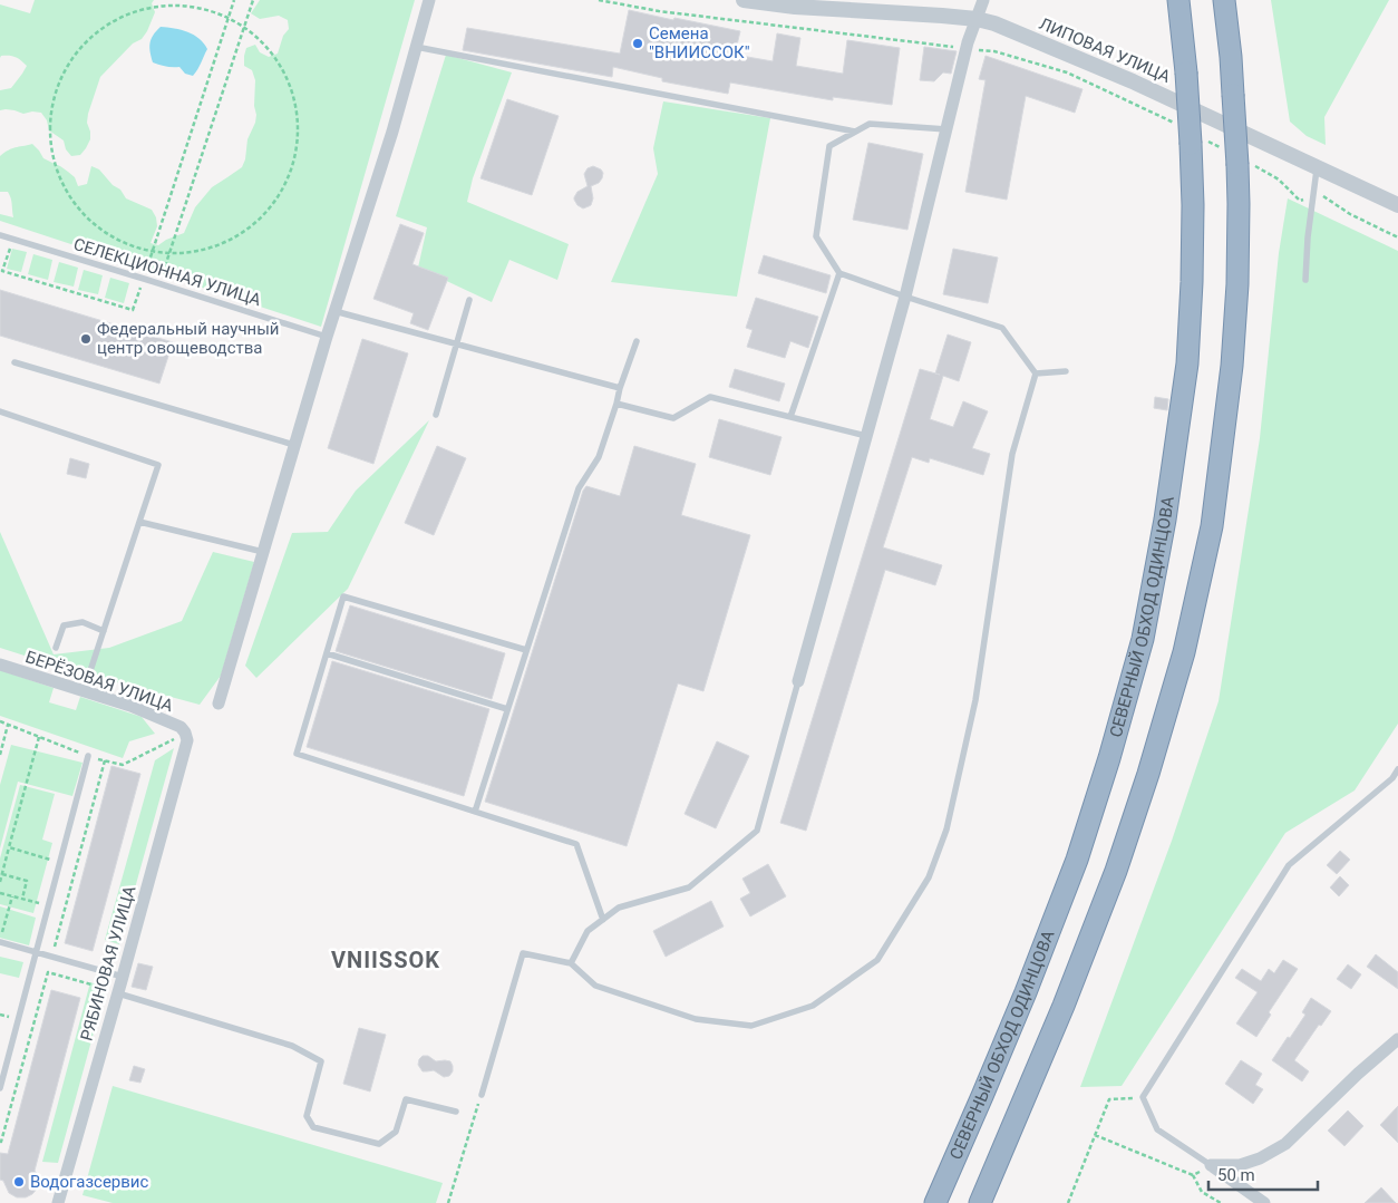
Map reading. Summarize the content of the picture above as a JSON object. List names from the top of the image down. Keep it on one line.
{"streets":{"highway":["СЕВЕРНЫЙ ОБХОД ОДИНЦОВА"],"street":["ЛИПОВАЯ УЛИЦА","БЕРЁЗОВАЯ УЛИЦА","РЯБИНОВАЯ УЛИЦА"],"lane":["СЕЛЕКЦИОННАЯ УЛИЦА"]},"crossings":[["БЕРЁЗОВАЯ УЛИЦА","РЯБИНОВАЯ УЛИЦА"]],"districts":["VNIISSOK"],"places":["Семена \"ВНИИССОК\"","Федеральный научный центр овощеводства","Водогазсервис"],"scale_bar":"50 m"}
